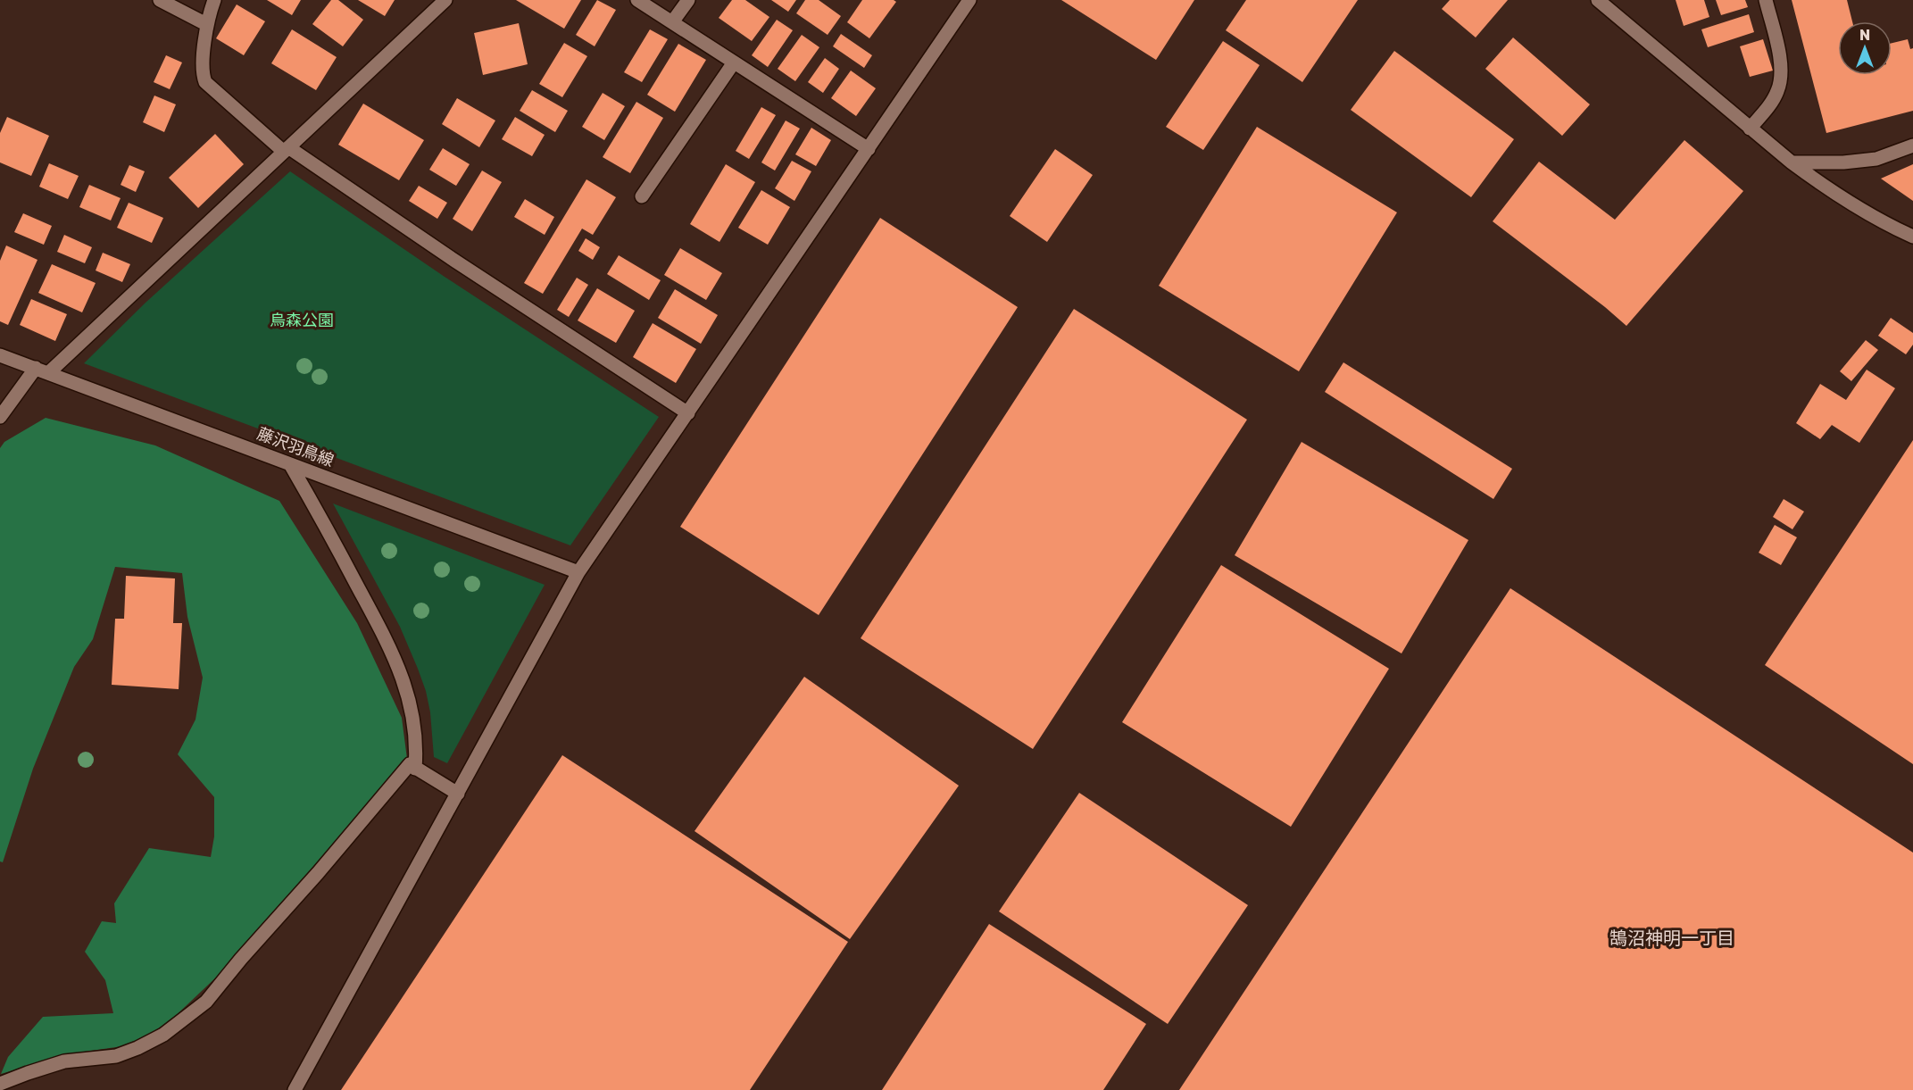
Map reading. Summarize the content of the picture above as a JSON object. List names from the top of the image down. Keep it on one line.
{"streets":{"street":["藤沢羽鳥線"]},"districts":["鵠沼神明一丁目"],"parks":["烏森公園"],"north":"top"}
